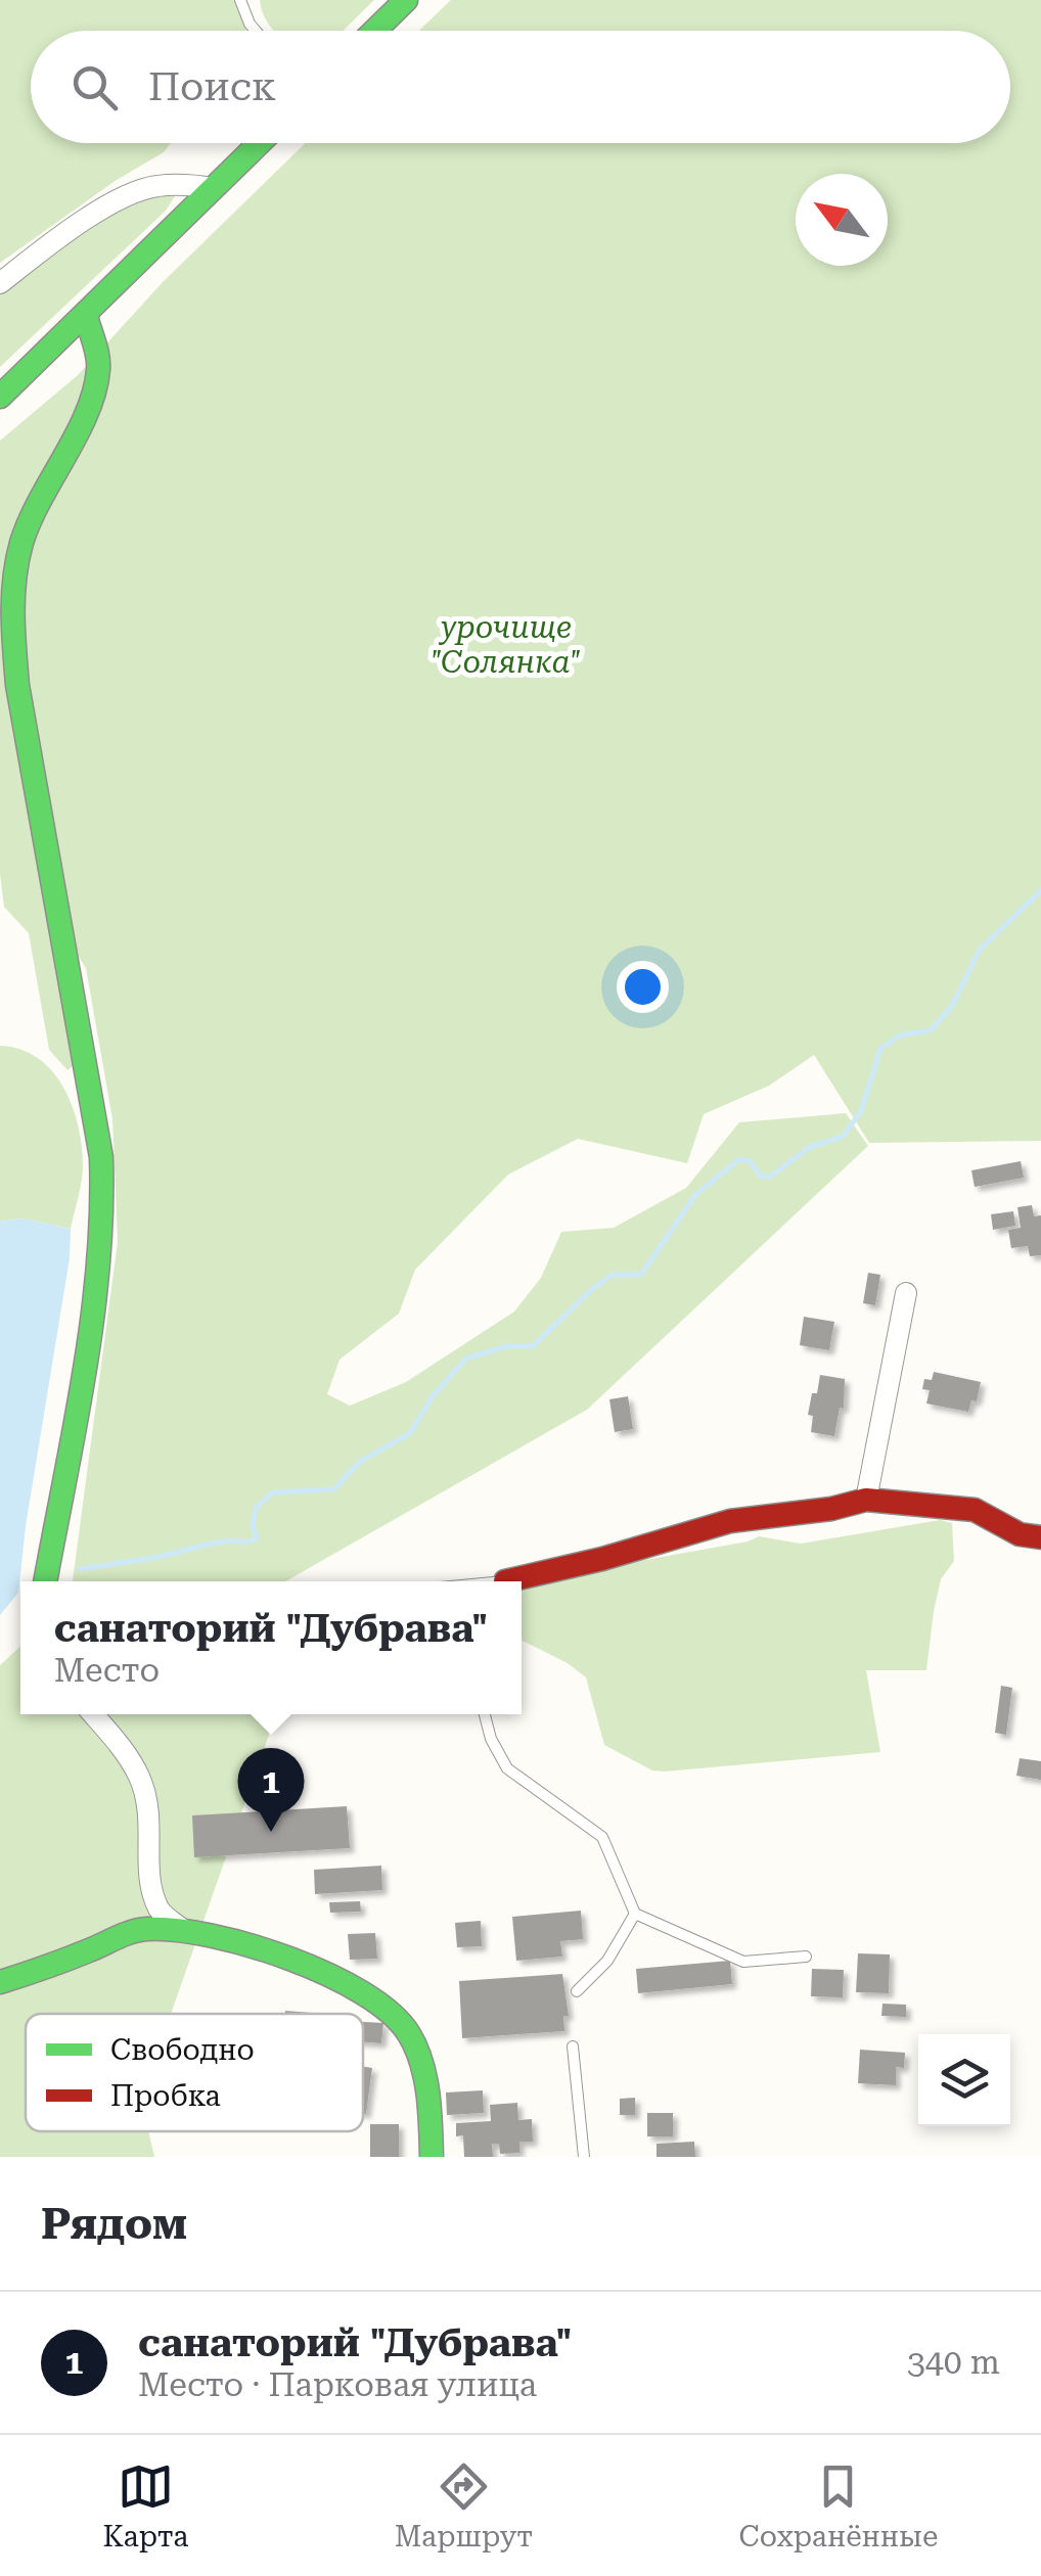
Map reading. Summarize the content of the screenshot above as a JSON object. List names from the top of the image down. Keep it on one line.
{"parks":["урочище \"Солянка\""],"legend":["Свободно","Пробка"],"north":"top left","page":{"search":"Поиск","popup":["санаторий \"Дубрава\"","Место"],"pins":"1","heading":"Рядом","list":[{"mark":"1","name":"санаторий \"Дубрава\"","note":"Место · Парковая улица","value":"340 m"}],"nav":["Карта","Маршрут","Сохранённые"]}}
